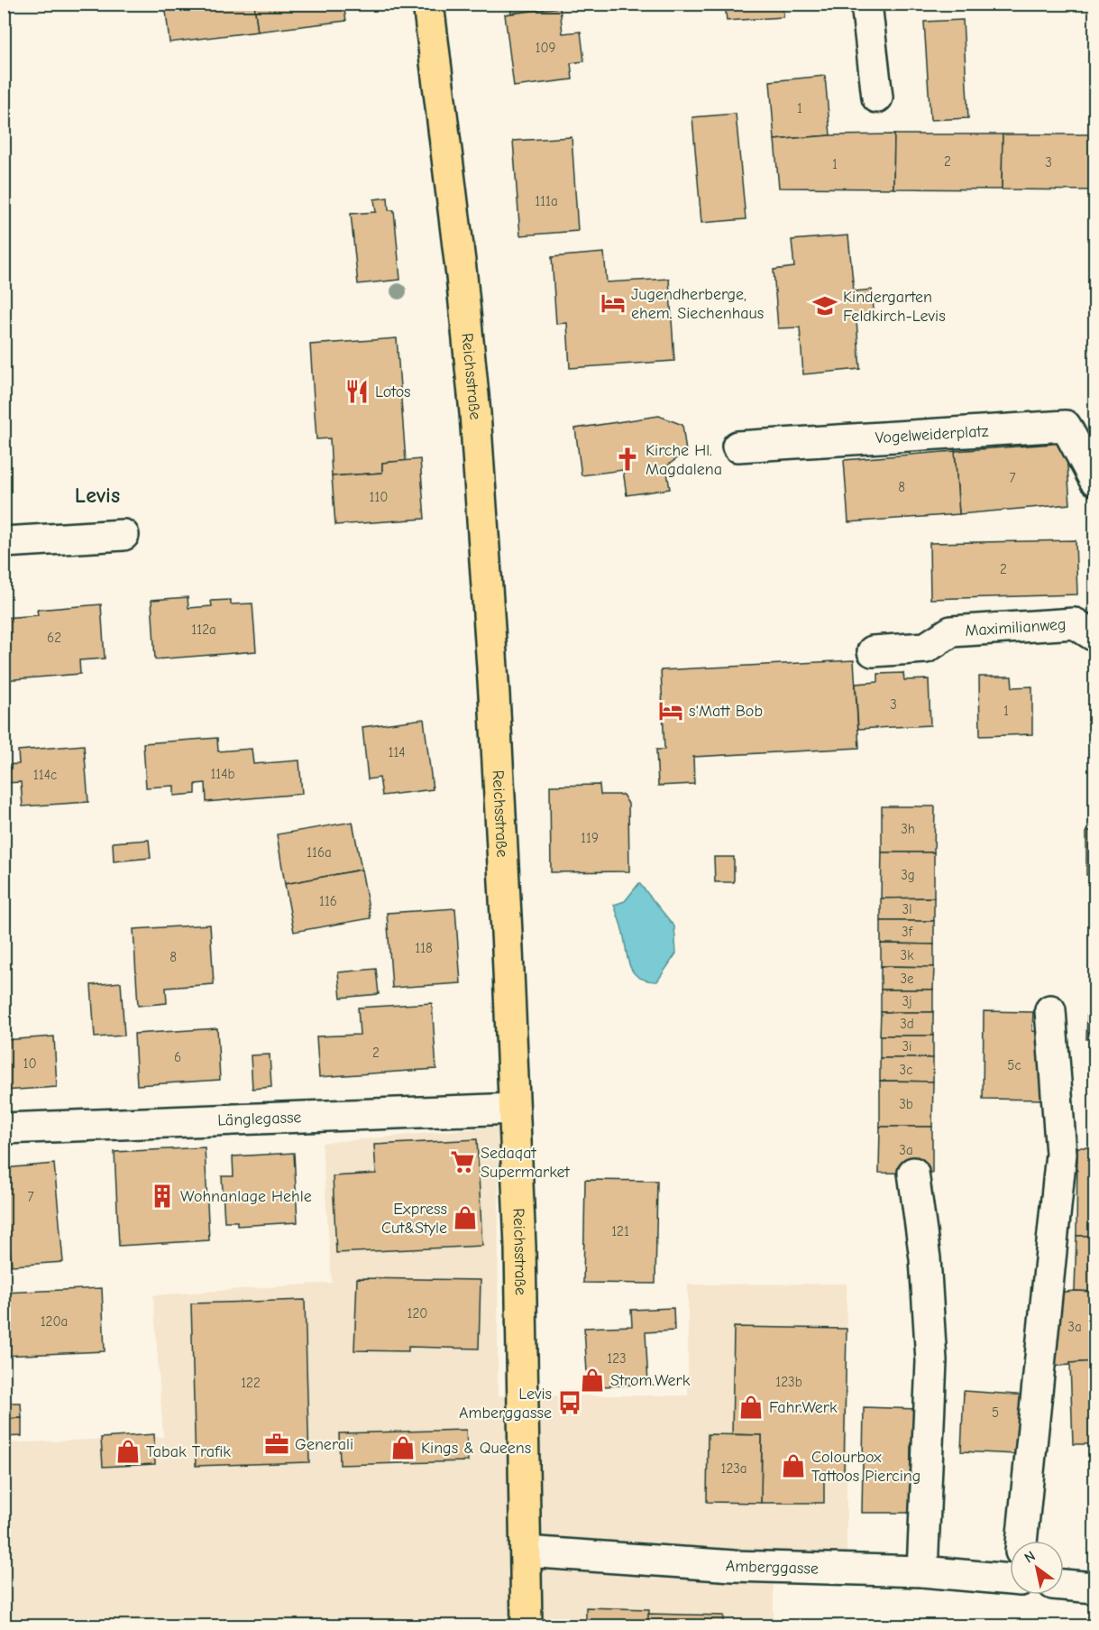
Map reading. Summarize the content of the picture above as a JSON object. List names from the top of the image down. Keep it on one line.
{"streets":{"main road":["Reichsstraße"],"street":["Vogelweiderplatz","Maximilianweg","Länglegasse","Amberggasse"]},"crossings":[["Reichsstraße","Länglegasse"],["Reichsstraße","Amberggasse"]],"districts":["Levis"],"places":{"hotel":["Jugendherberge, ehem. Siechenhaus","s'Matt Bob"],"school or university":["Kindergarten Feldkirch-Levis"],"restaurant":["Lotos"],"church":["Kirche Hl. Magdalena"],"supermarket":["Sedaqat Supermarket"],"building":["Wohnanlage Hehle"],"shop":["Express Cut&Style","Strom.Werk","Fahr.Werk","Kings & Queens","Tabak Trafik","Colourbox Tattoos Piercing"],"bus stop":["Levis Amberggasse"],"office":["Generali"]},"house_numbers":["109","1","2","3","1","111a","7","8","110","2","112a","62","3","1","114","114b","114c","3h","119","116a","3g","116","3l","3f","118","3k","8","3e","3j","3d","3i","2","6","10","5c","3c","3b","3a","7","121","120","120a","3a","123","123b","122","5","123a"],"north":"top left"}
